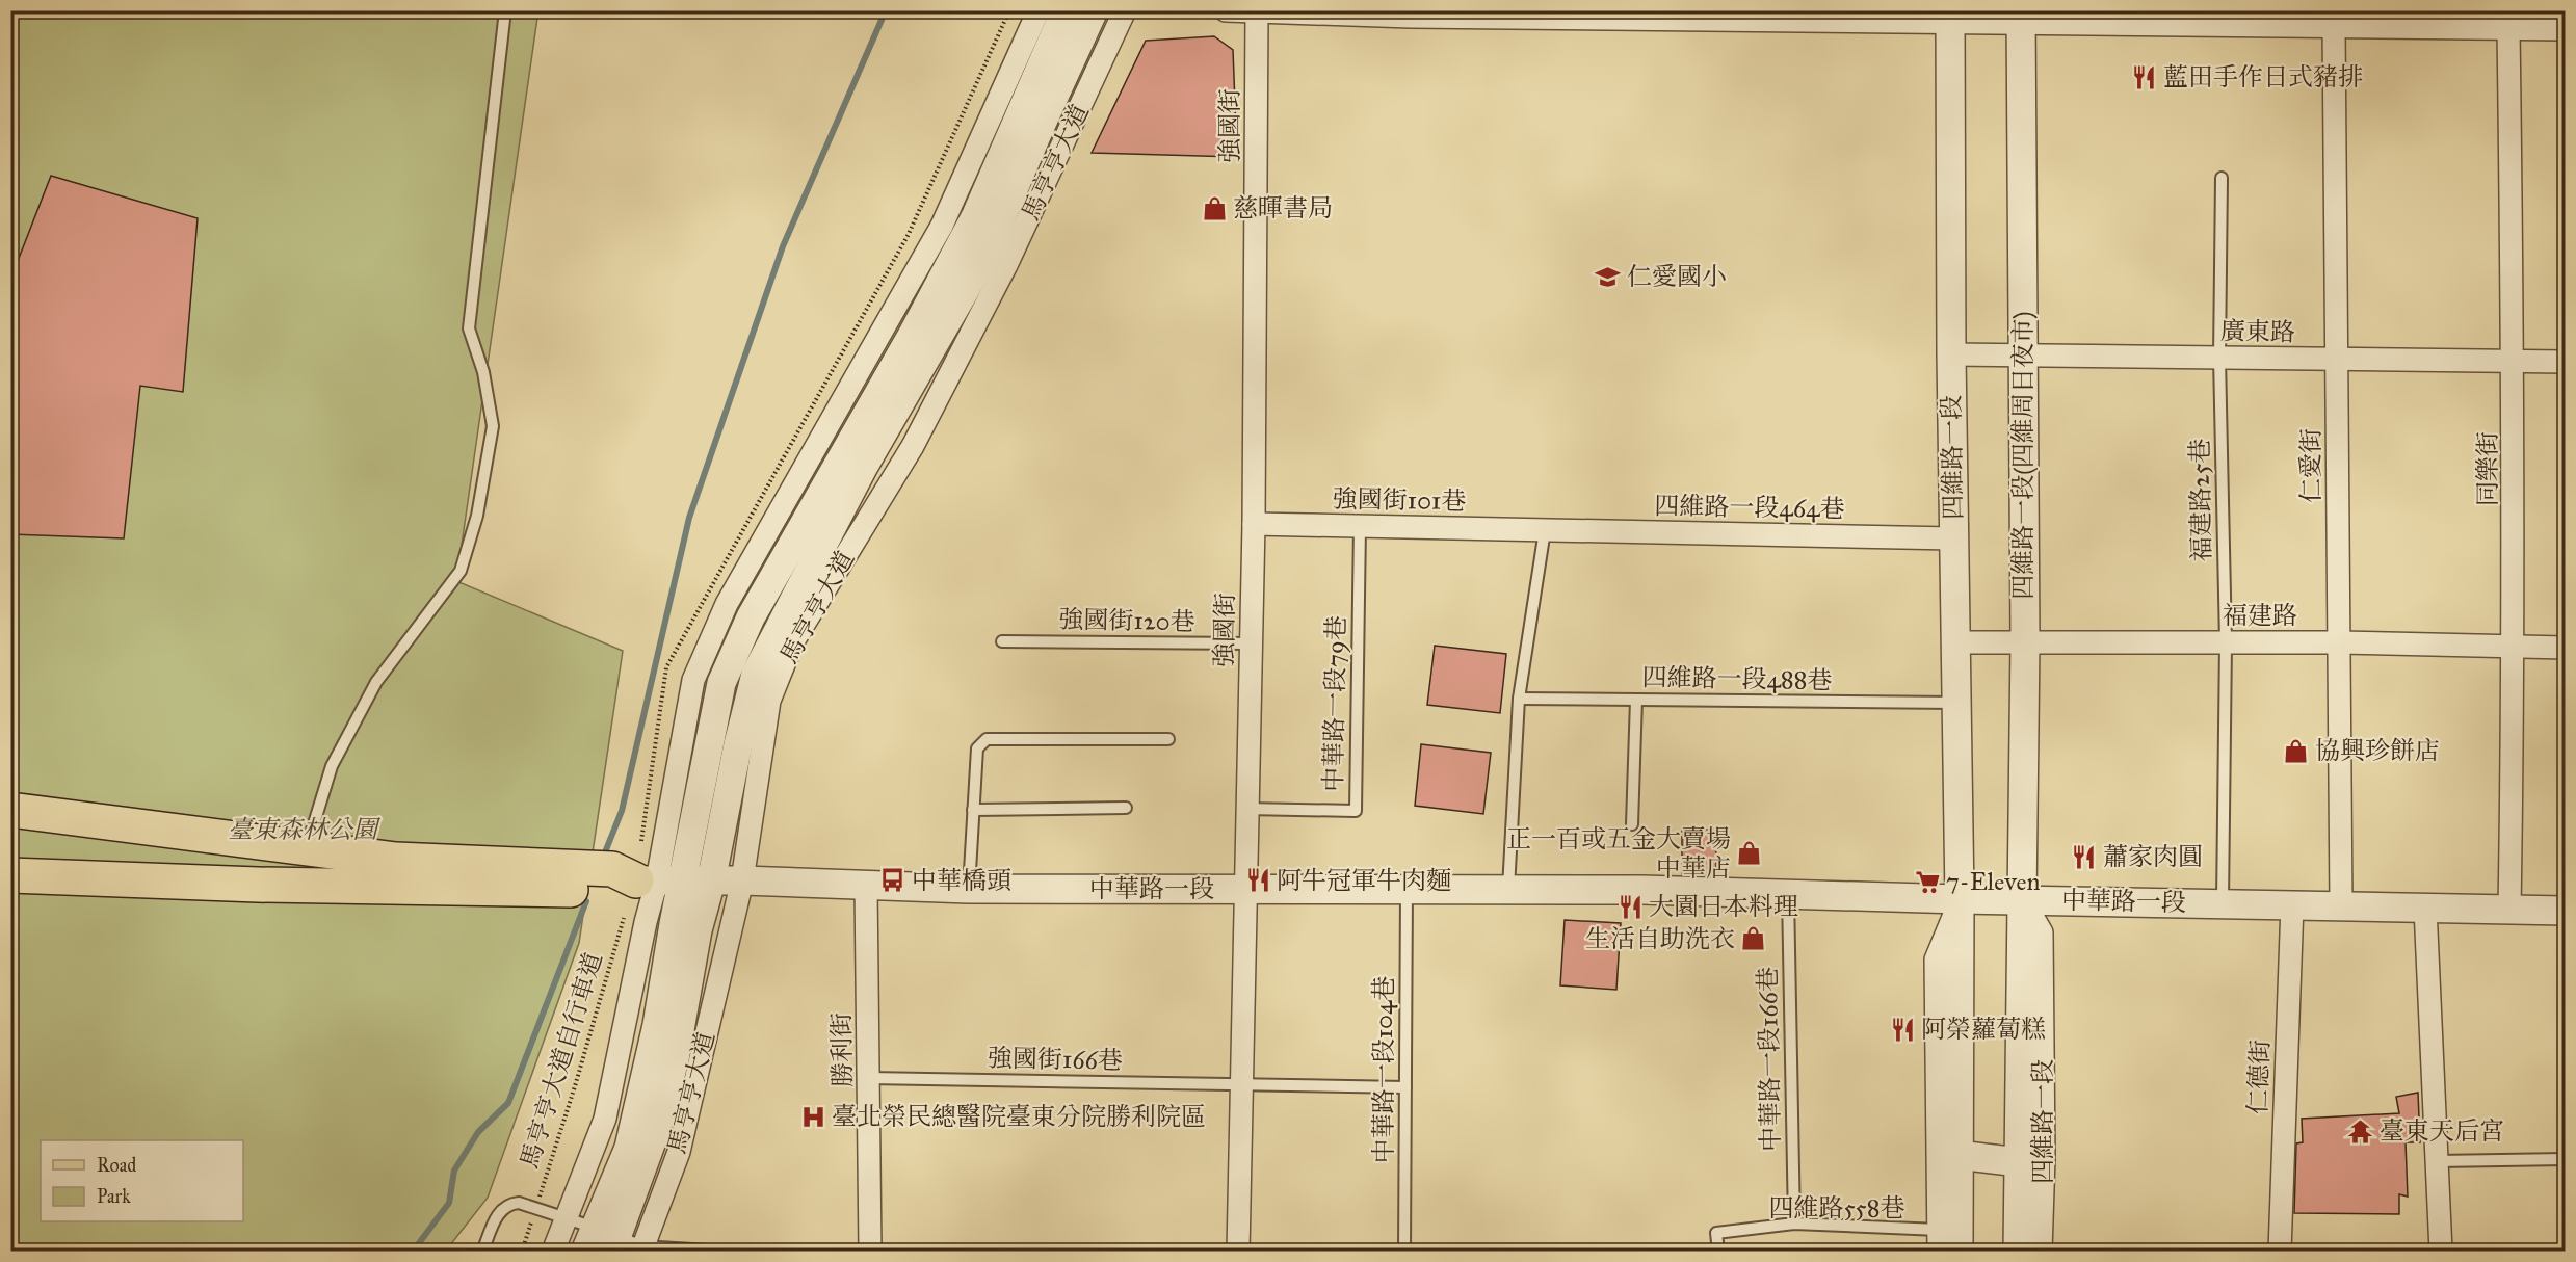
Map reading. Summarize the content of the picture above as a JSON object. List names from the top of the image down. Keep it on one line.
{"streets":{"street":["強國街","馬亨亨大道","廣東路","四維路一段(四維周日夜市)","四維路一段","仁愛街","同樂街","強國街101巷","四維路一段464巷","福建路","中華路一段","勝利街","仁德街"],"lane":["福建路25巷","強國街120巷","四維路一段488巷","中華路一段79巷","強國街166巷","中華路一段166巷","中華路一段104巷","四維路558巷"],"path":["馬亨亨大道自行車道"]},"crossings":[["強國街","強國街101巷"],["強國街","強國街120巷"],["強國街","中華路一段79巷"],["強國街","中華路一段"],["強國街","強國街166巷"],["馬亨亨大道","中華路一段"],["馬亨亨大道","馬亨亨大道自行車道"],["廣東路","四維路一段(四維周日夜市)"],["廣東路","四維路一段"],["廣東路","仁愛街"],["廣東路","同樂街"],["廣東路","福建路25巷"],["四維路一段(四維周日夜市)","四維路一段"],["四維路一段(四維周日夜市)","福建路"],["四維路一段(四維周日夜市)","中華路一段"],["四維路一段","四維路一段464巷"],["四維路一段","福建路"],["四維路一段","四維路一段488巷"],["四維路一段","中華路一段"],["四維路一段","四維路558巷"],["仁愛街","福建路"],["仁愛街","中華路一段"],["同樂街","福建路"],["同樂街","中華路一段"],["強國街101巷","四維路一段464巷"],["強國街101巷","中華路一段79巷"],["福建路25巷","福建路"],["福建路25巷","中華路一段"],["中華路一段","勝利街"],["中華路一段","中華路一段166巷"],["中華路一段","馬亨亨大道自行車道"],["中華路一段","中華路一段104巷"],["中華路一段","仁德街"],["勝利街","強國街166巷"],["強國街166巷","中華路一段104巷"],["中華路一段166巷","四維路558巷"]],"parks":["臺東森林公園"],"places":{"restaurant":["藍田手作日式豬排","蕭家肉圓","阿牛冠軍牛肉麵","大園日本料理","阿榮蘿蔔糕"],"shop":["慈暉書局","協興珍餅店","正一百或五金大賣場 中華店","生活自助洗衣"],"school or university":["仁愛國小"],"bus stop":["中華橋頭"],"supermarket":["7-Eleven"],"hospital":["臺北榮民總醫院臺東分院勝利院區"],"temple":["臺東天后宮"]},"legend":["Road","Park"]}
